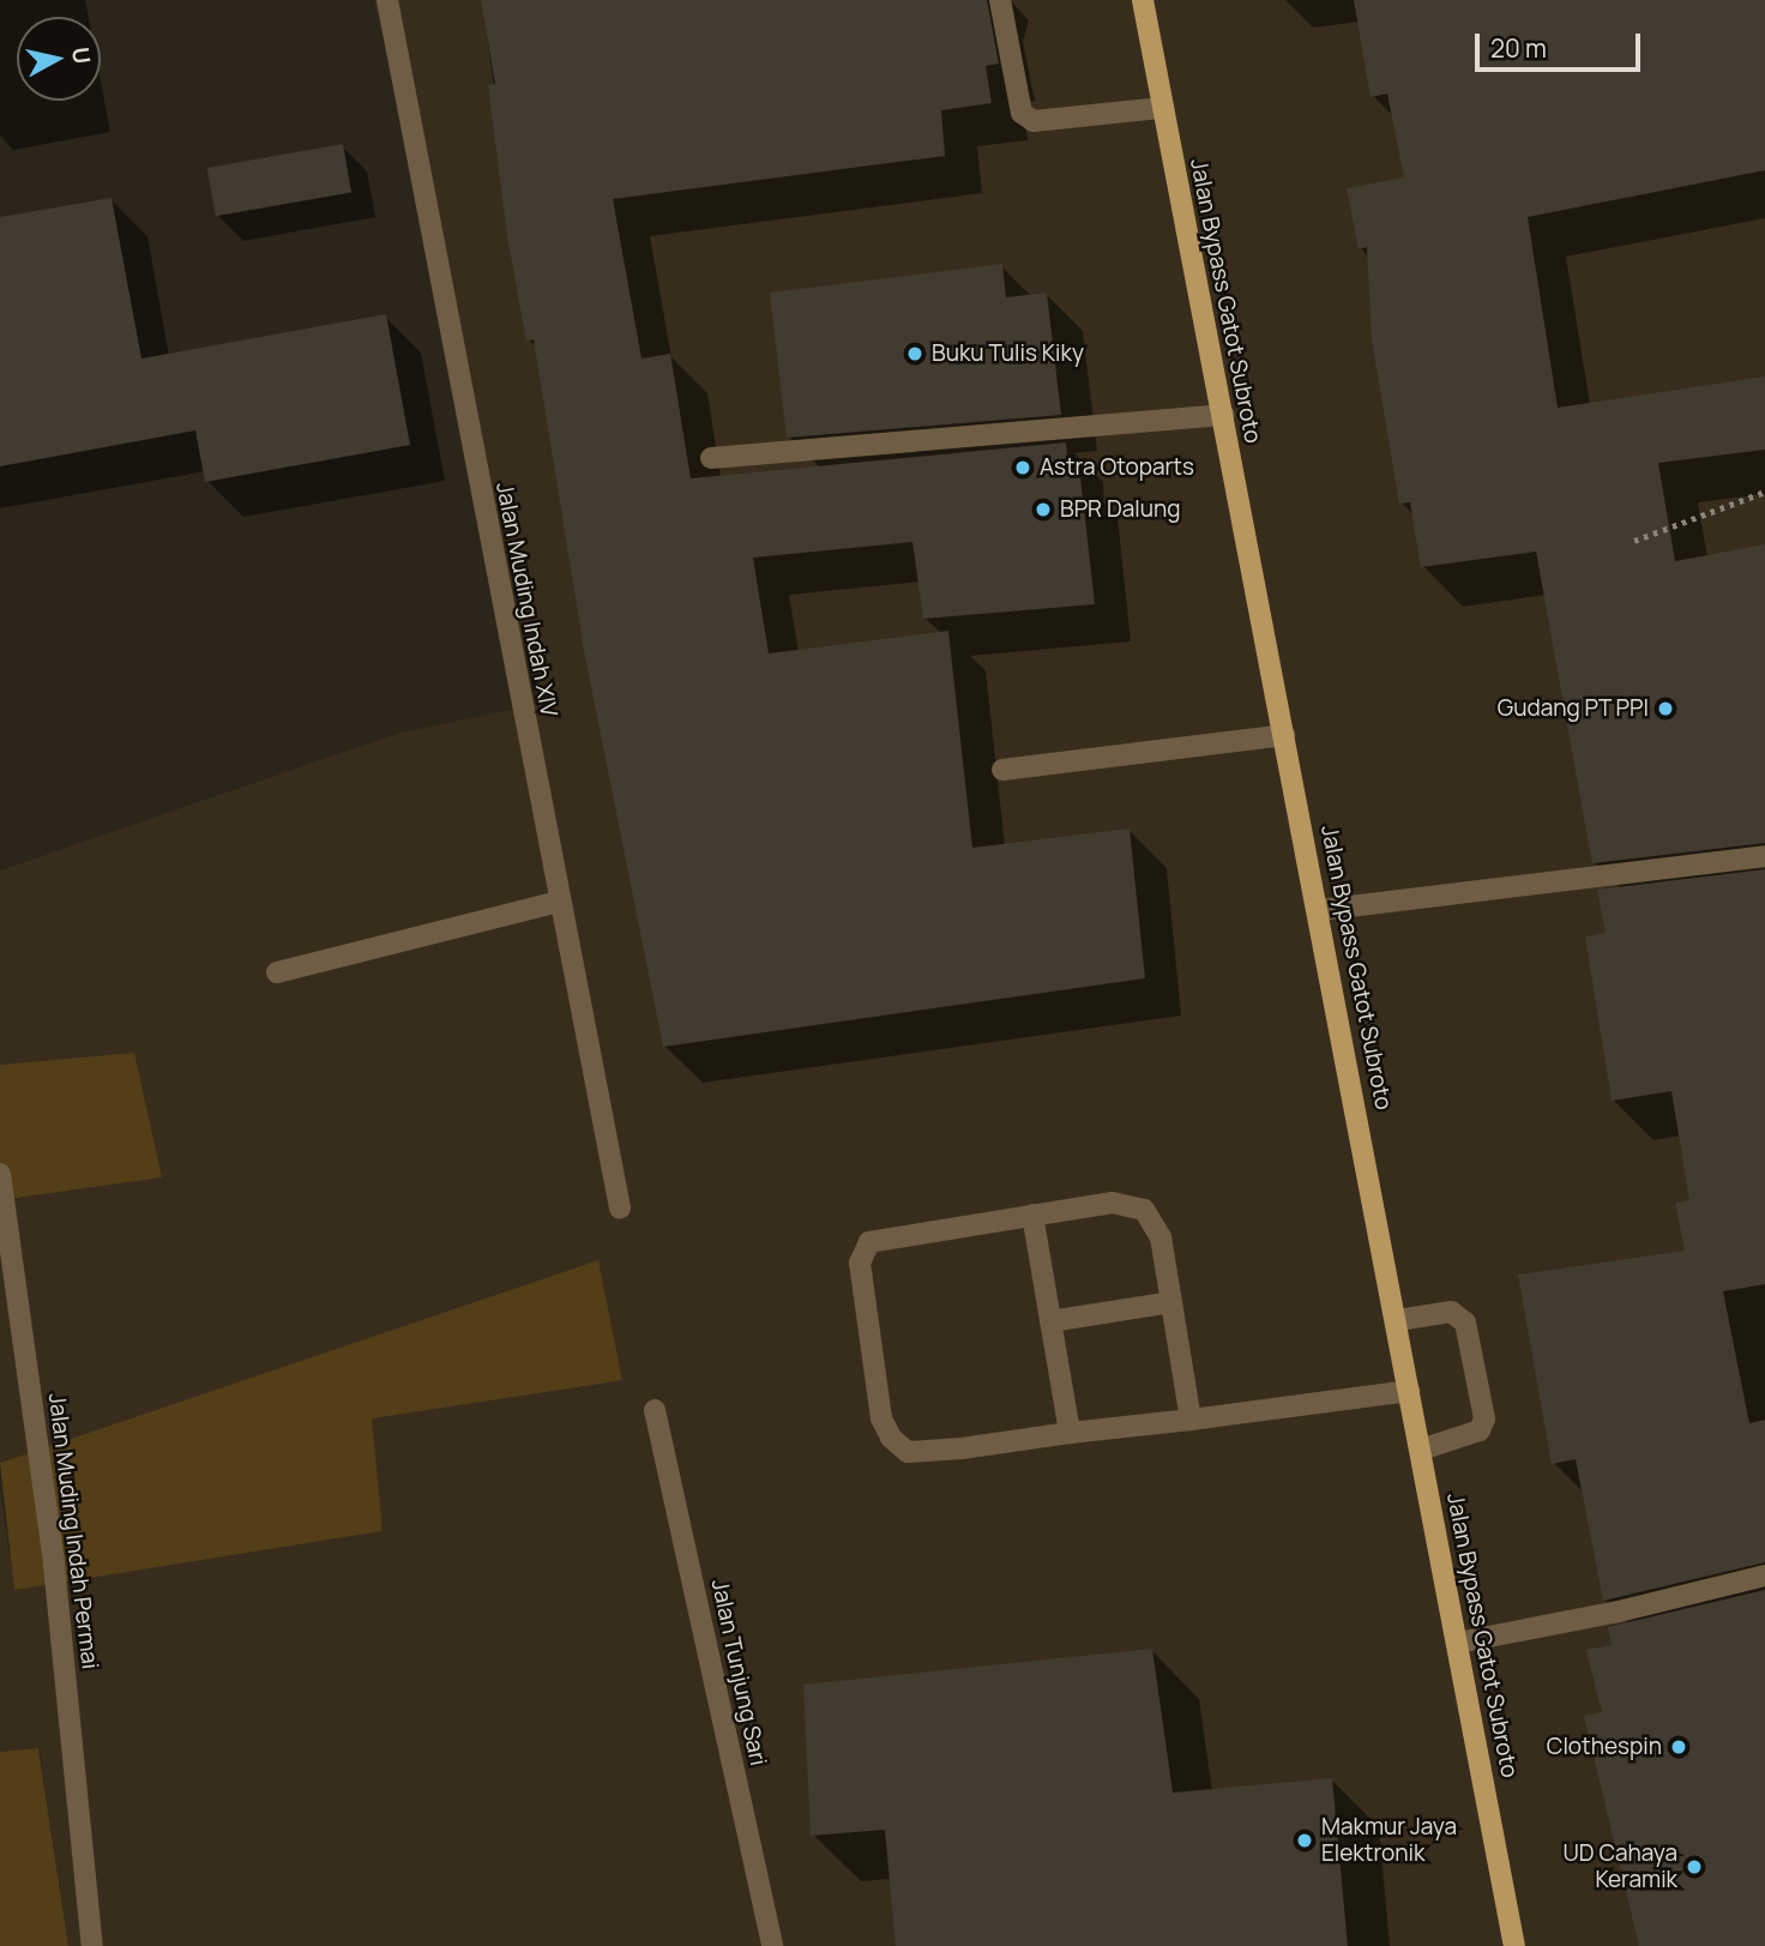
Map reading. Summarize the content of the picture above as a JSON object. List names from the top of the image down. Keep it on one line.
{"streets":{"main road":["Jalan Bypass Gatot Subroto"],"street":["Jalan Muding Indah XIV","Jalan Muding Indah Permai","Jalan Tunjung Sari"]},"places":["Buku Tulis Kiky","Astra Otoparts","BPR Dalung","Gudang PT PPI","Clothespin","Makmur Jaya Elektronik","UD Cahaya Keramik"],"scale_bar":"20 m","north":"right"}
